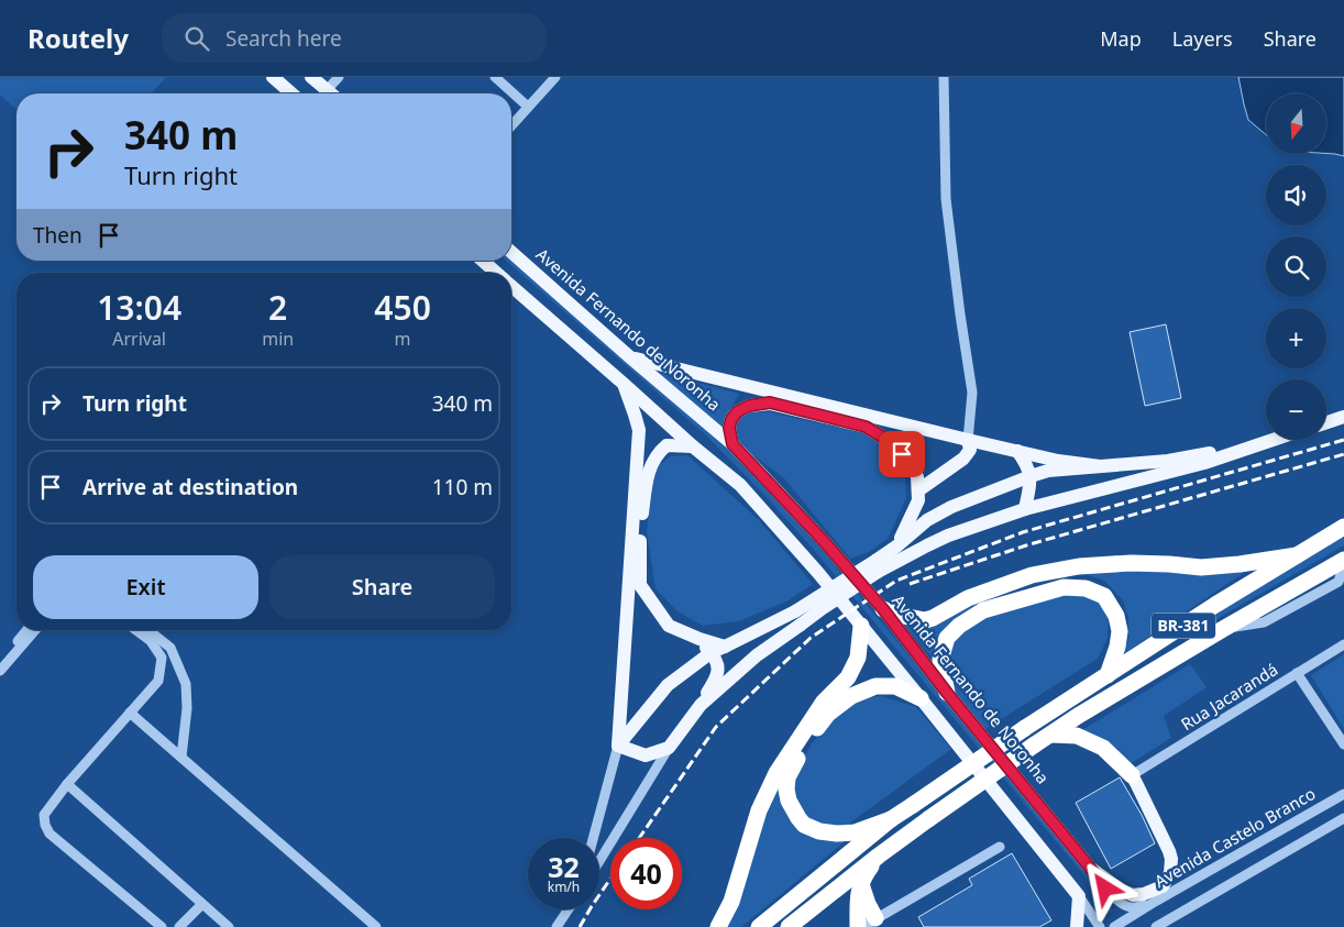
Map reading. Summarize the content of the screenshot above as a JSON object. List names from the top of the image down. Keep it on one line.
{"streets":{"highway":["BR-381"],"main road":["Avenida Fernando de Noronha"],"street":["Rua Jacarandá","Avenida Castelo Branco"]},"crossings":[["Avenida Fernando de Noronha","Rua Jacarandá"]],"north":"bottom","page":{"header":"Routely","search":"Search here","nav":["Map","Layers","Share"],"map_buttons":["+","−"],"turn":["340 m","Turn right"],"then":"Then","eta":["13:04","Arrival","2","min","450","m"],"list":[{"name":"Turn right","value":"340 m"},{"name":"Arrive at destination","value":"110 m"}],"buttons":["Exit","Share"],"speed":"32 km/h","limit":"40"}}
